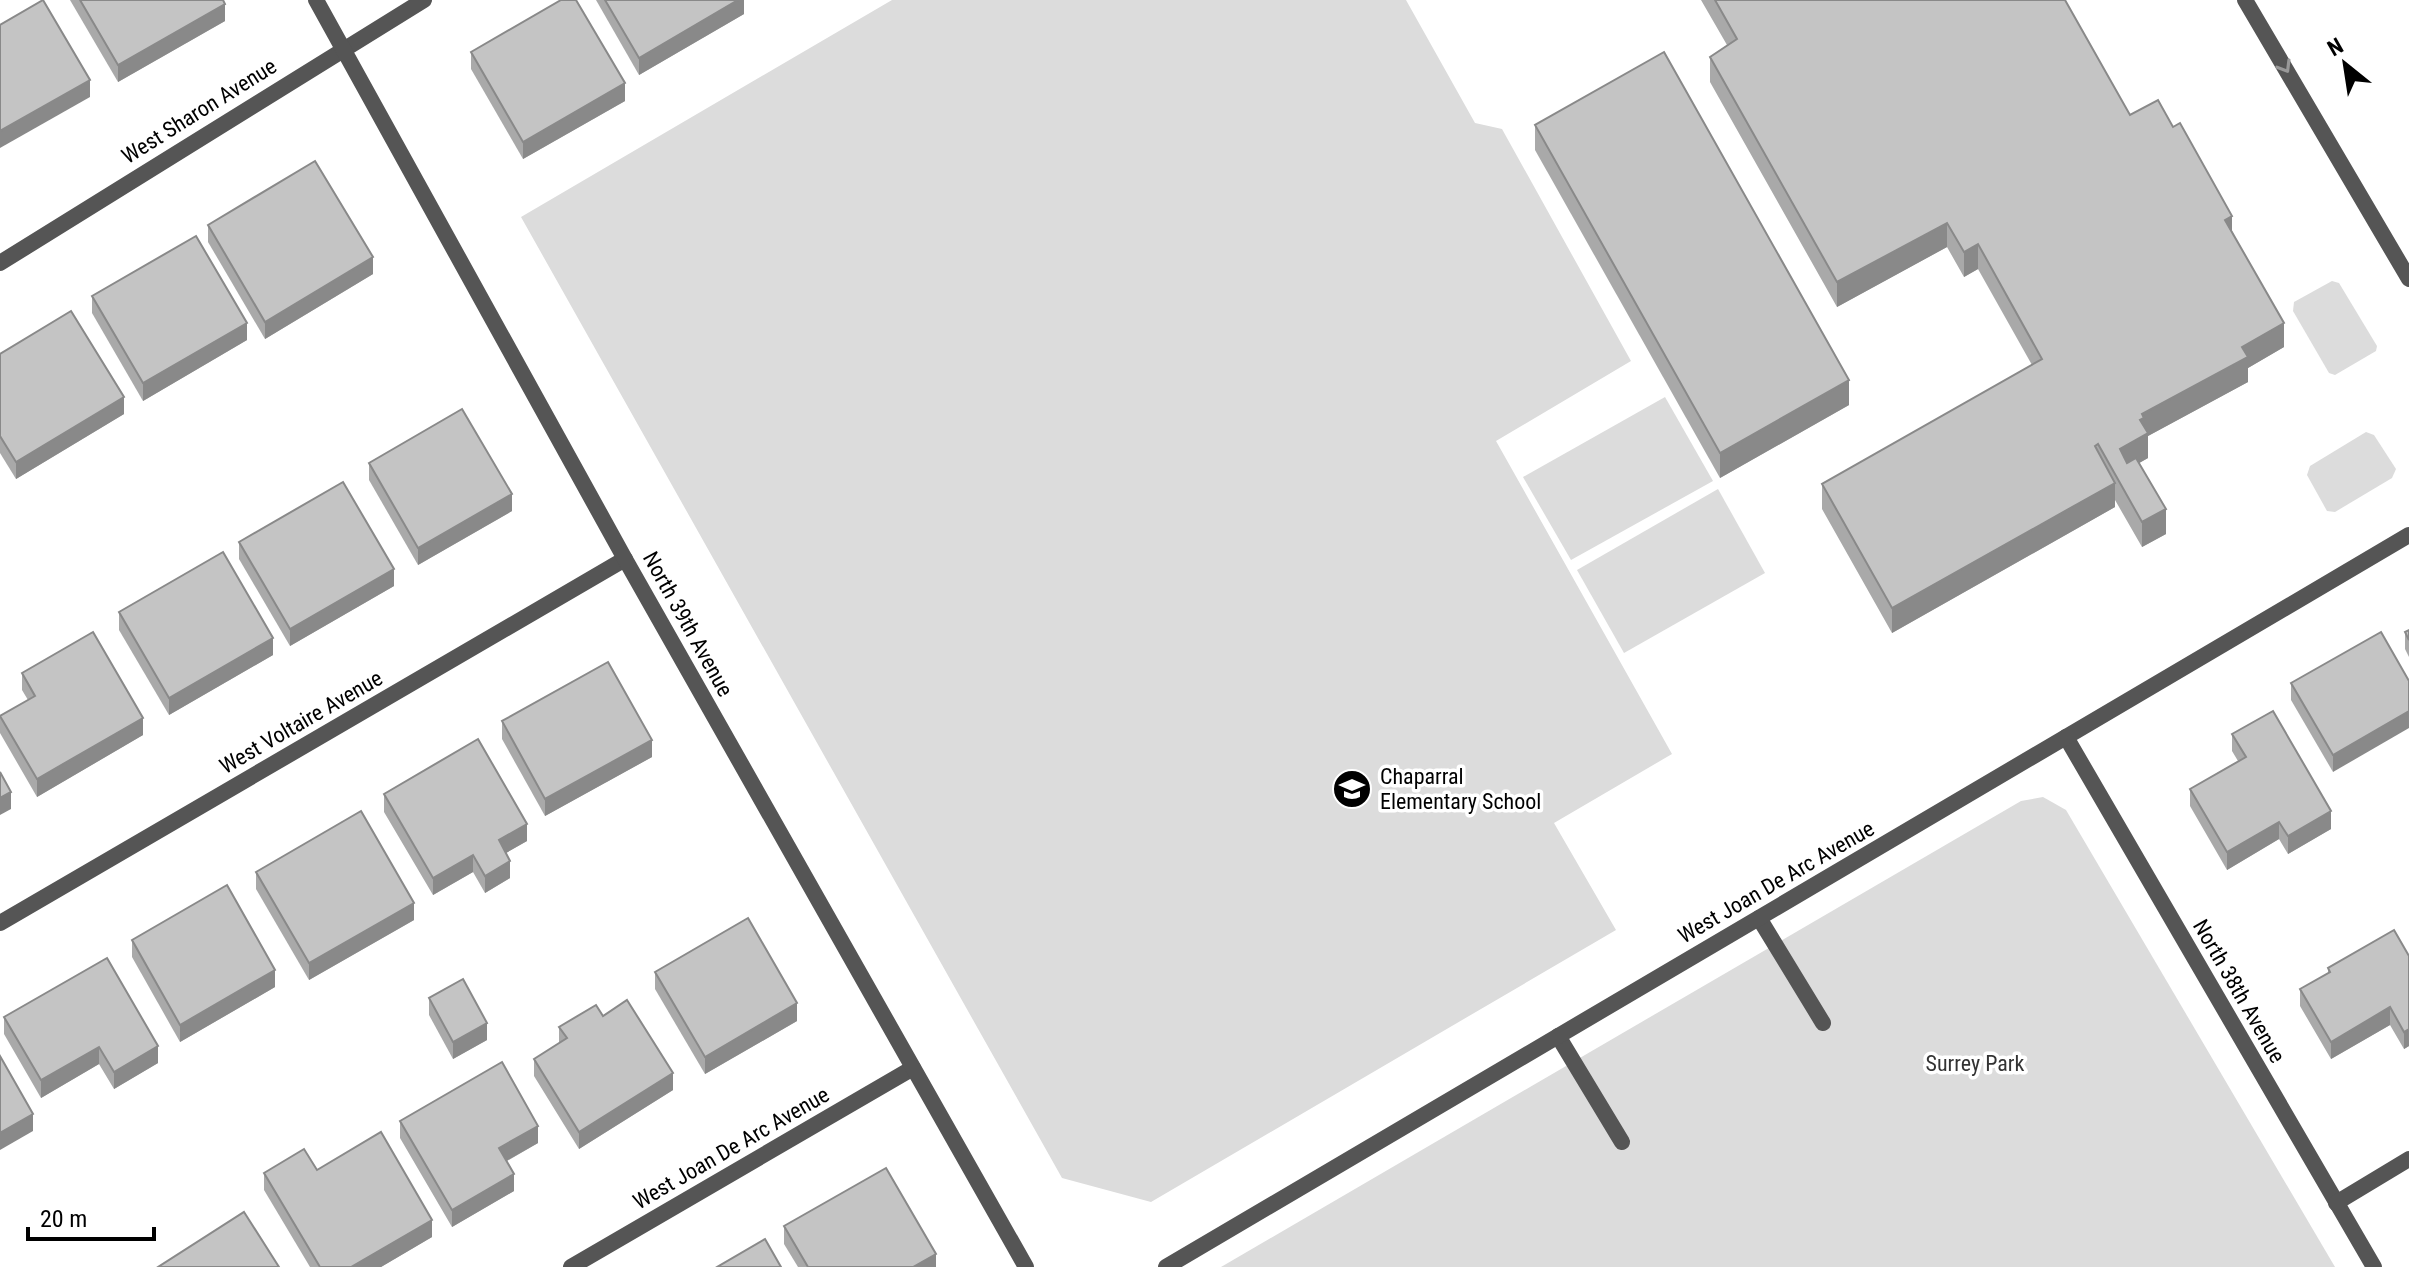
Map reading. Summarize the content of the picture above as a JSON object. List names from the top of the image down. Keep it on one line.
{"streets":{"street":["West Sharon Avenue","North 39th Avenue","West Voltaire Avenue","West Joan De Arc Avenue","North 38th Avenue"]},"crossings":[["West Sharon Avenue","North 39th Avenue"],["North 39th Avenue","West Voltaire Avenue"],["North 39th Avenue","West Joan De Arc Avenue"],["West Joan De Arc Avenue","North 38th Avenue"]],"parks":["Surrey Park"],"places":{"school or university":["Chaparral Elementary School"]},"scale_bar":"20 m","north":"top left"}
